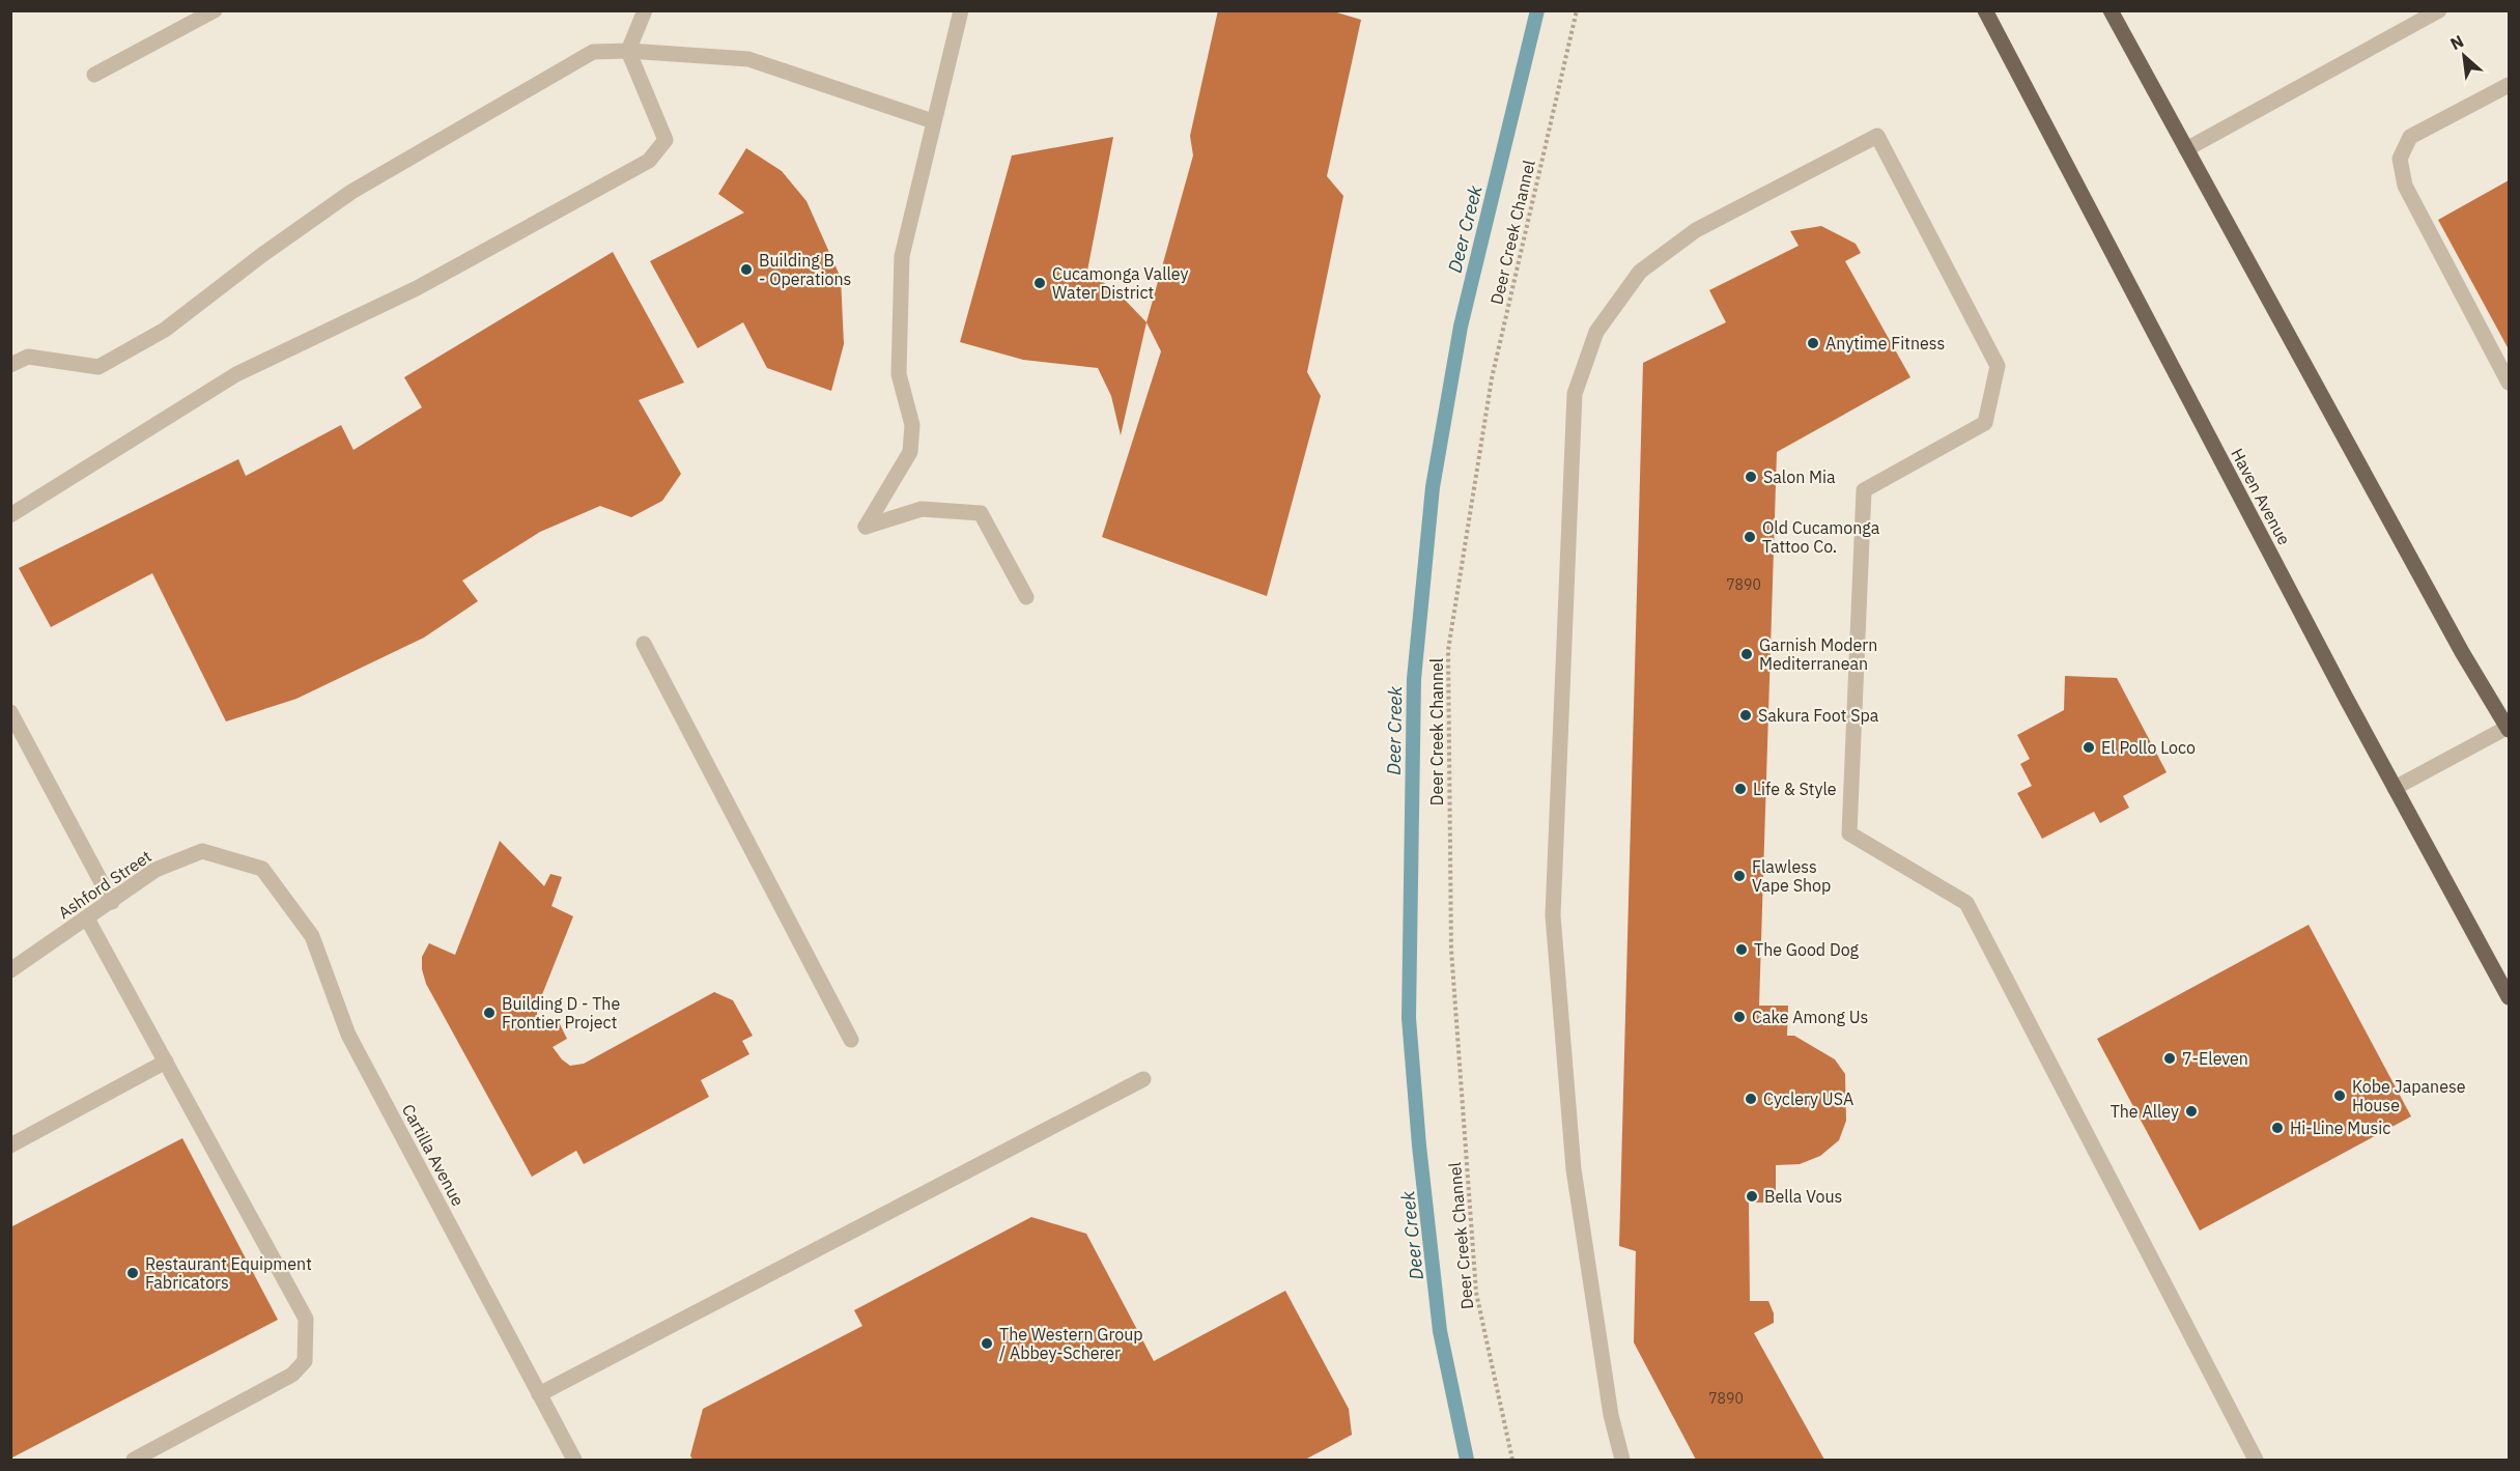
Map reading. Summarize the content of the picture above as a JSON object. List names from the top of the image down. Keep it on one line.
{"streets":{"main road":["Haven Avenue"],"street":["Ashford Street","Cartilla Avenue"],"path":["Deer Creek Channel"]},"crossings":[["Ashford Street","Cartilla Avenue"]],"water":["Deer Creek"],"places":["Building B - Operations","Cucamonga Valley Water District","Anytime Fitness","Salon Mia","Old Cucamonga Tattoo Co.","Garnish Modern Mediterranean","Sakura Foot Spa","El Pollo Loco","Life & Style","Flawless Vape Shop","The Good Dog","Building D - The Frontier Project","Cake Among Us","7-Eleven","Kobe Japanese House","Cyclery USA","The Alley","Hi-Line Music","Bella Vous","Restaurant Equipment Fabricators","The Western Group / Abbey-Scherer"],"house_numbers":["7890","7890"],"north":"top left"}
